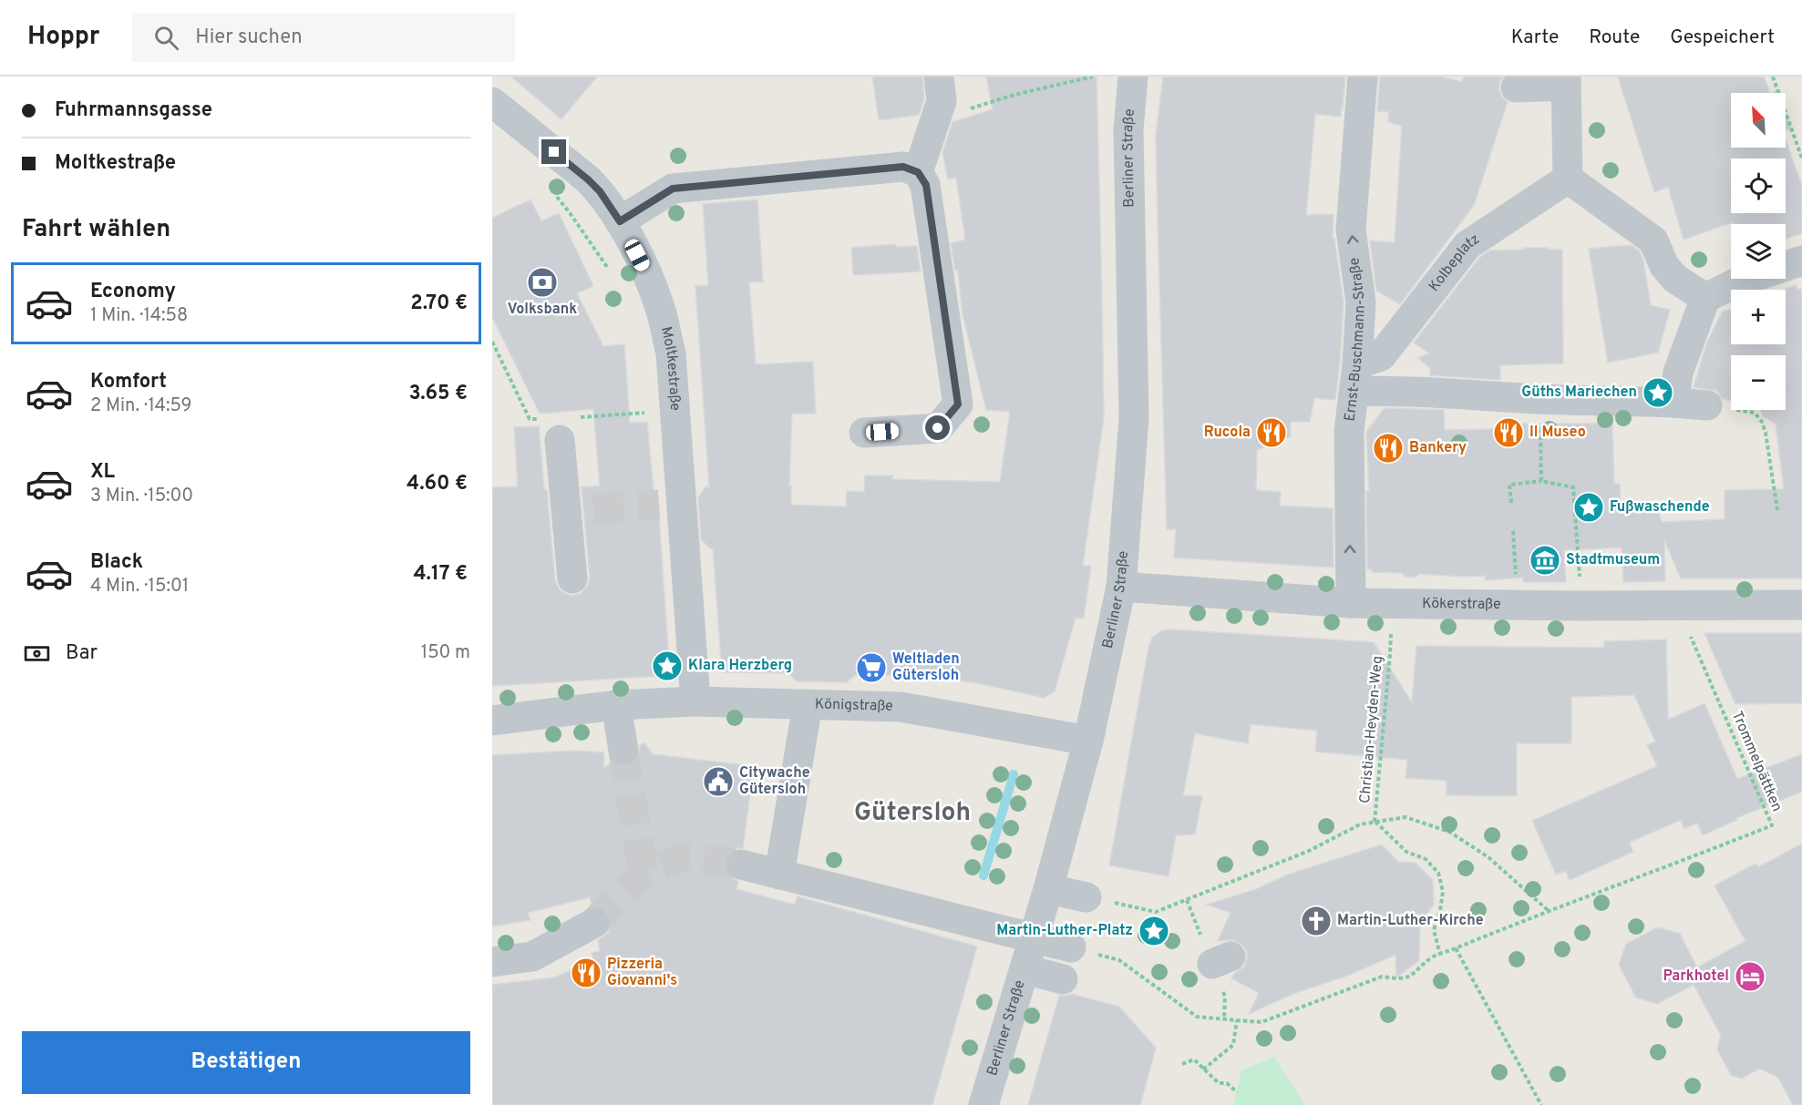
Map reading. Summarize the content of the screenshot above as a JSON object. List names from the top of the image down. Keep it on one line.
{"streets":{"street":["Berliner Straße","Kolbeplatz","Ernst-Buschmann-Straße","Moltkestraße","Kökerstraße","Königstraße"],"path":["Christian-Heyden-Weg","Trommelpättken"]},"crossings":[["Berliner Straße","Kökerstraße"],["Berliner Straße","Königstraße"],["Kolbeplatz","Ernst-Buschmann-Straße"],["Ernst-Buschmann-Straße","Kökerstraße"],["Moltkestraße","Königstraße"],["Kökerstraße","Christian-Heyden-Weg"],["Kökerstraße","Trommelpättken"]],"one_way":["Ernst-Buschmann-Straße"],"districts":["Gütersloh"],"places":{"bank":["Volksbank"],"place":["Güths Mariechen","Fußwaschende","Klara Herzberg","Martin-Luther-Platz"],"restaurant":["Rucola","Il Museo","Bankery","Pizzeria Giovanni's"],"museum":["Stadtmuseum"],"supermarket":["Weltladen Gütersloh"],"public building":["Citywache Gütersloh"],"church":["Martin-Luther-Kirche"],"hotel":["Parkhotel"]},"north":"top left","page":{"header":"Hoppr","search":"Hier suchen","nav":["Karte","Route","Gespeichert"],"banner":["Fuhrmannsgasse","Moltkestraße"],"map_buttons":["+","−"],"heading":"Fahrt wählen","list":[{"name":"Economy","note":"1 Min. · 14:58","value":"2.70 €"},{"name":"Komfort","note":"2 Min. · 14:59","value":"3.65 €"},{"name":"XL","note":"3 Min. · 15:00","value":"4.60 €"},{"name":"Black","note":"4 Min. · 15:01","value":"4.17 €"}],"pay":["Bar","150 m"],"buttons":"Bestätigen"}}
